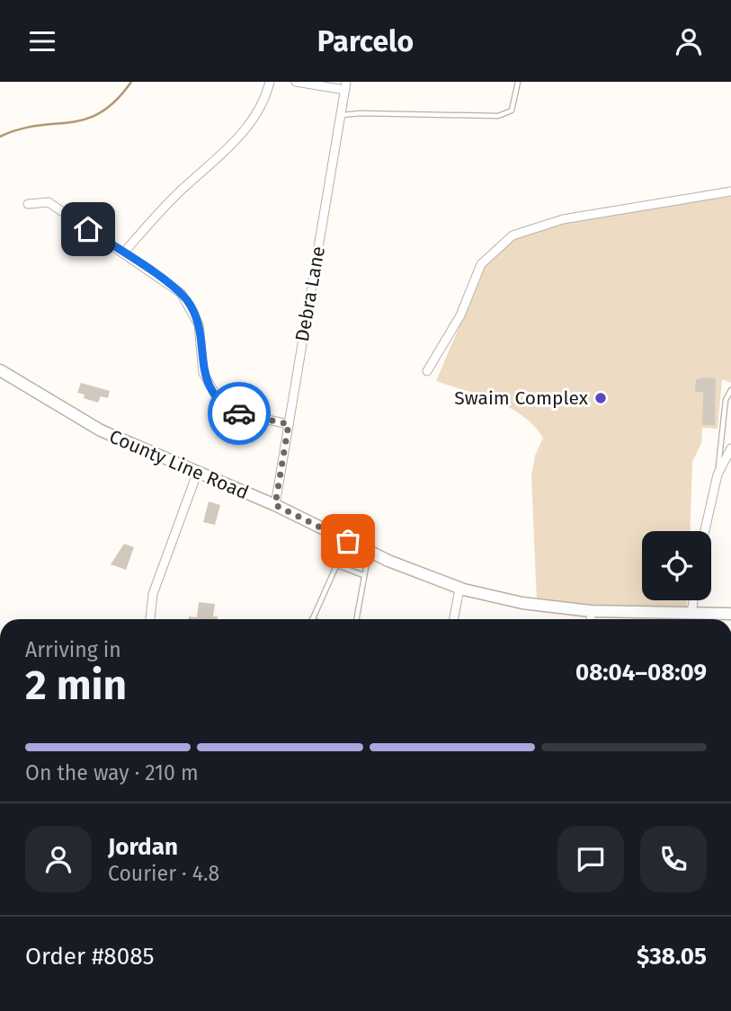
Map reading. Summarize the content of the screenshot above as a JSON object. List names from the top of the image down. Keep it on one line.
{"streets":{"street":["Debra Lane","County Line Road"]},"crossings":[["Debra Lane","County Line Road"]],"places":["Swaim Complex"],"page":{"header":"Parcelo","heading":["2 min","Arriving in","08:04–08:09"],"panel":["Jordan","Courier · 4.8","Order #8085","$38.05"],"bar":"On the way · 210 m"}}
